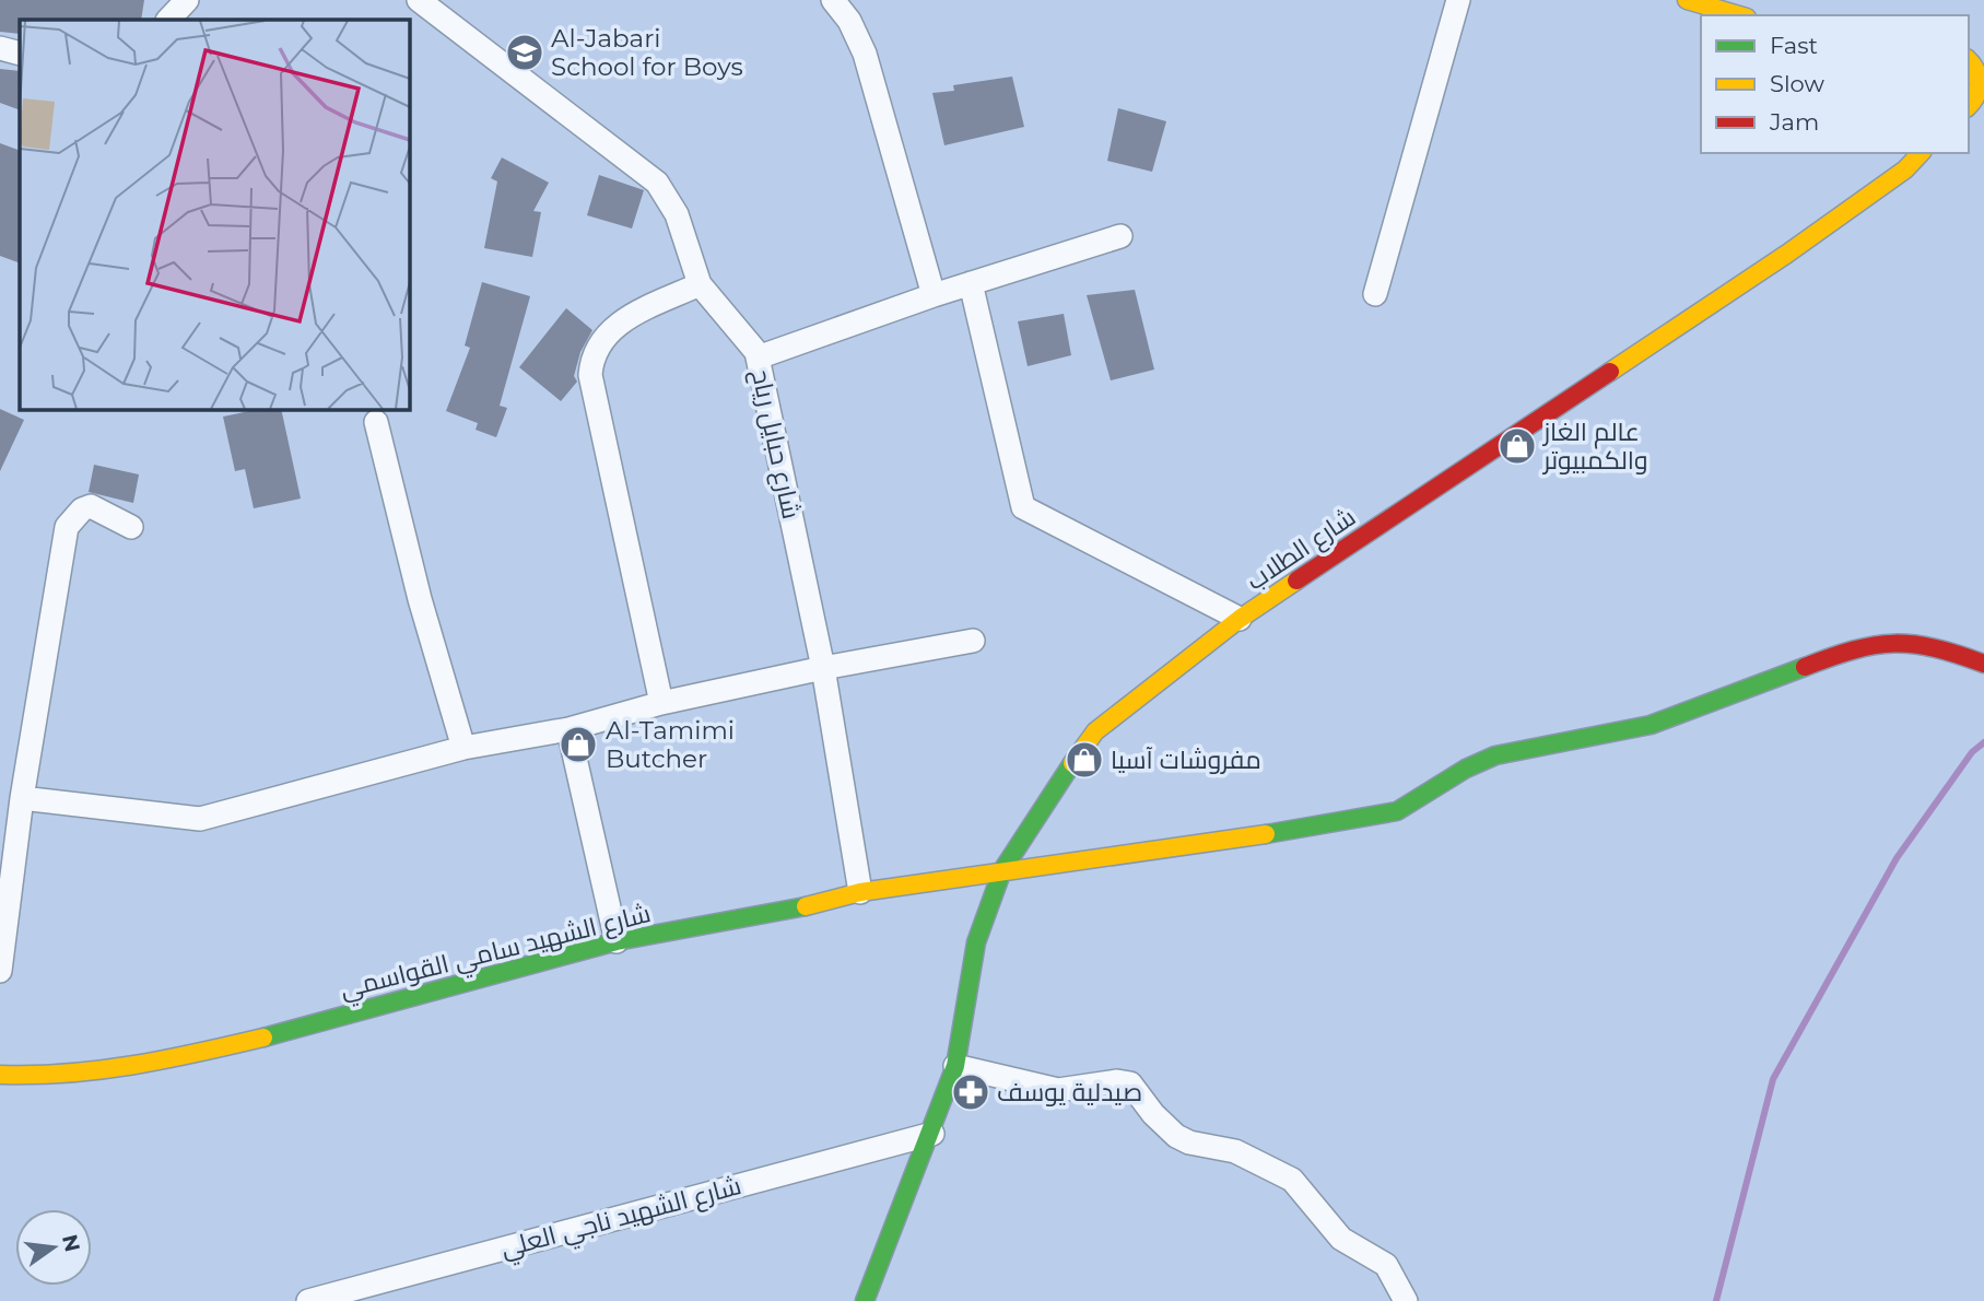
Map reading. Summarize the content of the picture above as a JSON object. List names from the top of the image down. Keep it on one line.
{"streets":{"street":["شارع حبايل رياح","شارع الطلاب","شارع الشهيد سامي القواسمي","شارع الشهيد ناجي العلي"]},"crossings":[["شارع حبايل رياح","شارع الشهيد سامي القواسمي"],["شارع الطلاب","شارع الشهيد سامي القواسمي"],["شارع الطلاب","شارع الشهيد ناجي العلي"]],"places":{"school or university":["Al-Jabari School for Boys"],"shop":["عالم الغاز والكمبيوتر","Al-Tamimi Butcher","مفروشات آسيا"],"pharmacy":["صيدلية يوسف"]},"legend":["Fast","Slow","Jam"],"north":"right"}
